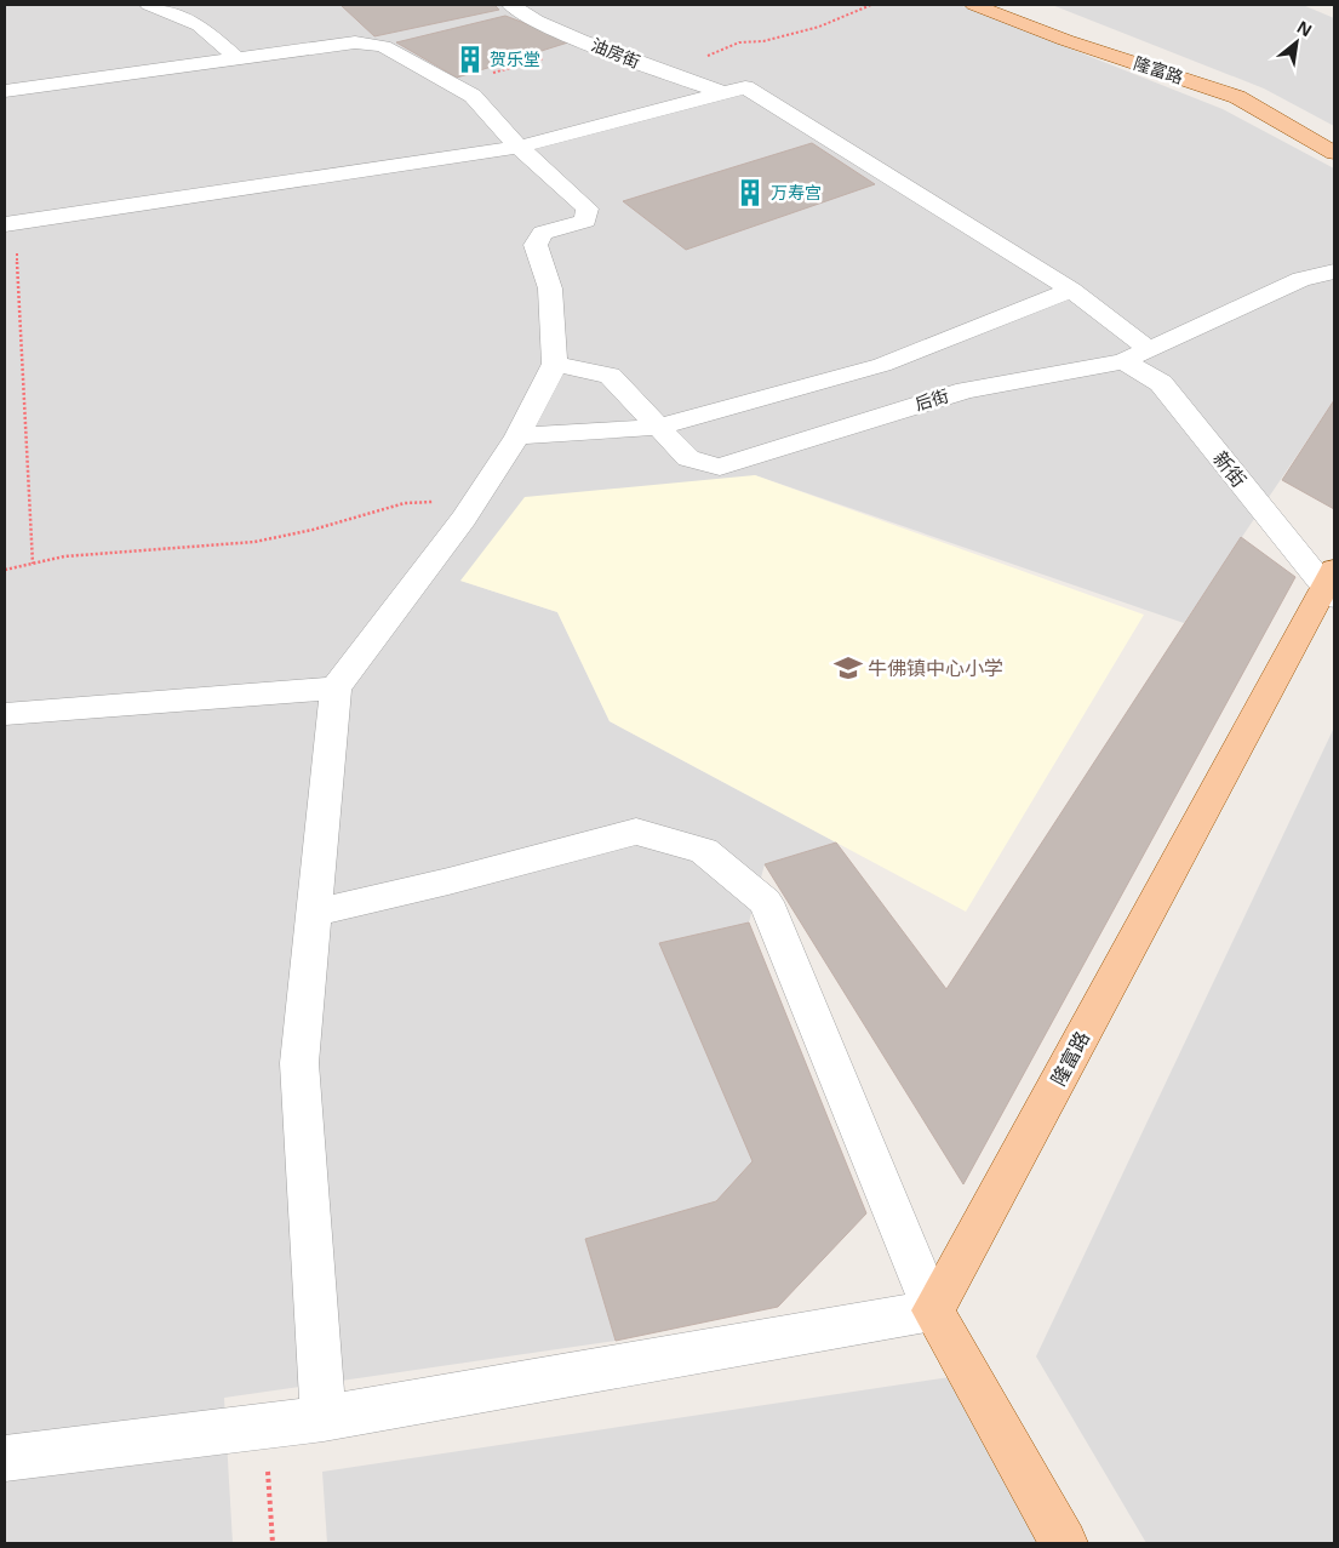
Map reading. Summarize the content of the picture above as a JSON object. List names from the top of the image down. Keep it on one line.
{"streets":{"main road":["隆富路"],"lane":["油房街","后街","新街"]},"crossings":[["隆富路","新街"],["后街","新街"]],"places":{"building":["贺乐堂","万寿宫"],"school or university":["牛佛镇中心小学"]},"north":"top right"}
